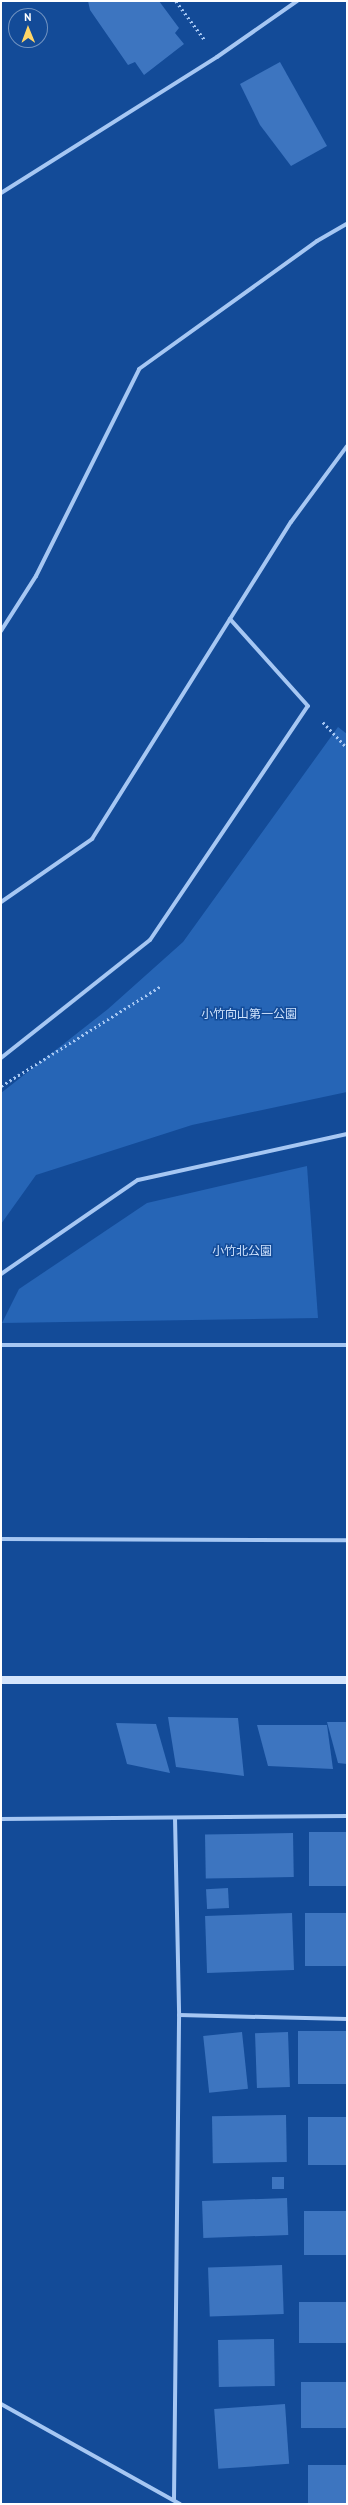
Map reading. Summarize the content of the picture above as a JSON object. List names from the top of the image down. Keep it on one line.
{"parks":["小竹向山第一公園","小竹北公園"],"north":"top"}
